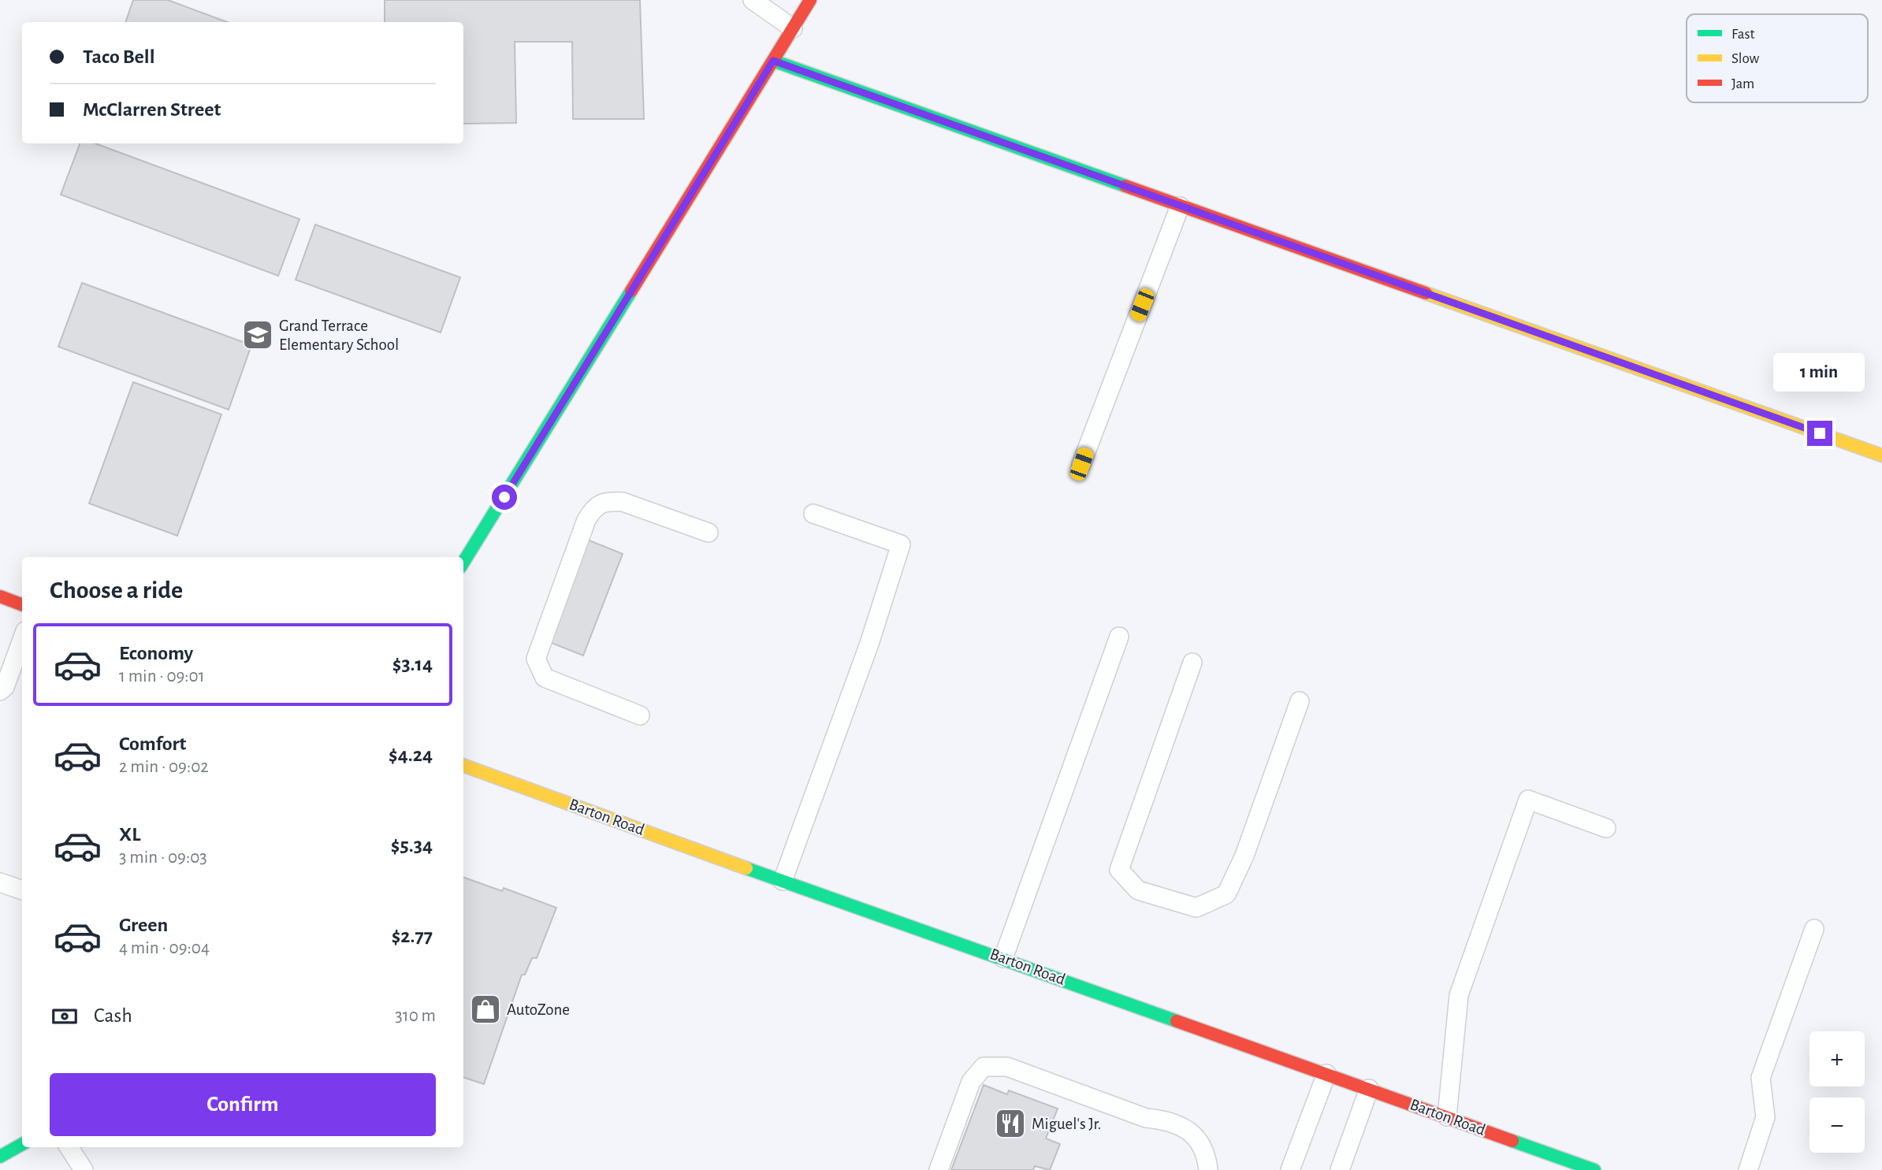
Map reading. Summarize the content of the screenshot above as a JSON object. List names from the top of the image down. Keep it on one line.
{"streets":{"street":["Barton Road"]},"places":{"school or university":["Grand Terrace Elementary School"],"shop":["AutoZone"],"restaurant":["Miguel's Jr."]},"legend":["Fast","Slow","Jam"],"page":{"banner":["Taco Bell","McClarren Street"],"bubble":"1 min","heading":"Choose a ride","list":[{"name":"Economy","note":"1 min · 09:01","value":"$3.14"},{"name":"Comfort","note":"2 min · 09:02","value":"$4.24"},{"name":"XL","note":"3 min · 09:03","value":"$5.34"},{"name":"Green","note":"4 min · 09:04","value":"$2.77"}],"pay":["Cash","310 m"],"map_buttons":["+","−"],"buttons":"Confirm"}}
